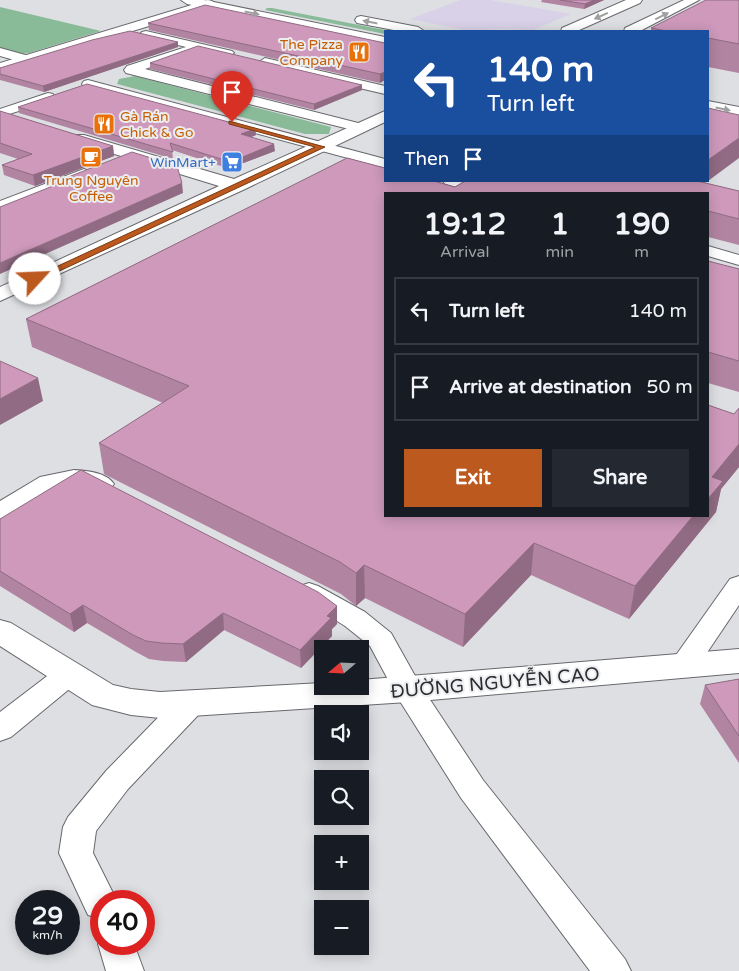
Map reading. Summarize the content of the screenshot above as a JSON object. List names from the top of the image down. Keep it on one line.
{"streets":{"main road":["ĐƯỜNG NGUYỄN CAO"]},"places":{"restaurant":["The Pizza Company","Gà Rán Chick & Go"],"cafe":["Trung Nguyên Coffee"],"supermarket":["WinMart+"]},"north":"left","page":{"turn":["140 m","Turn left"],"then":"Then","eta":["19:12","Arrival","1","min","190","m"],"list":[{"name":"Turn left","value":"140 m"},{"name":"Arrive at destination","value":"50 m"}],"buttons":["Exit","Share"],"map_buttons":["+","−"],"speed":"29 km/h","limit":"40"}}
